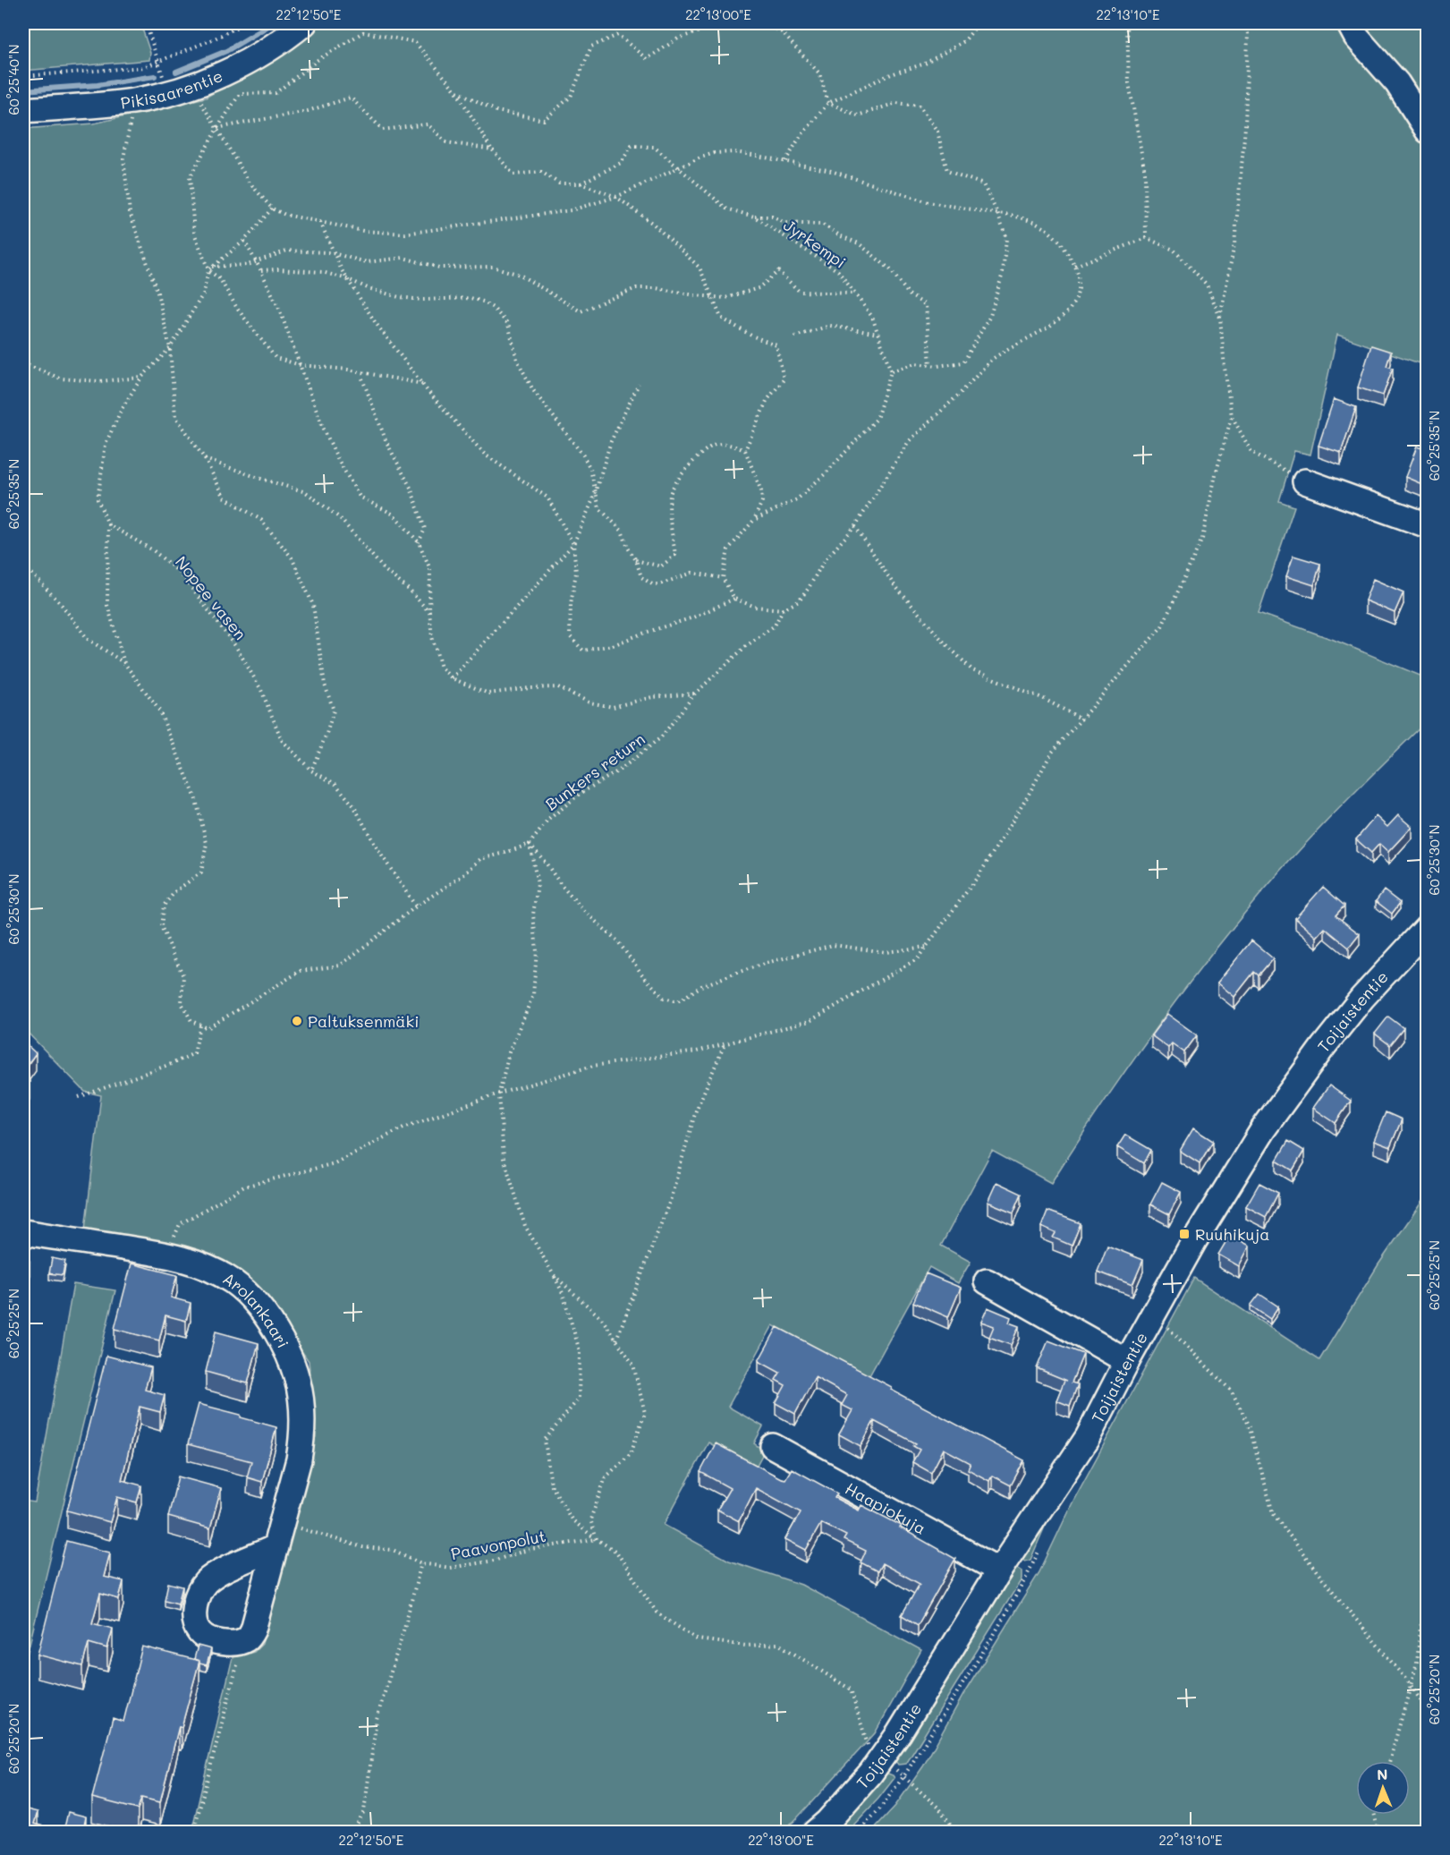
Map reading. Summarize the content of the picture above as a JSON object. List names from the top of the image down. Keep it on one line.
{"streets":{"street":["Pikisaarentie","Toijaistentie","Arolankaari","Haapiokuja"],"path":["Jyrkempi","Nopee vasen","Bunkers return","Paavonpolut"]},"crossings":[["Toijaistentie","Haapiokuja"],["Arolankaari","Paavonpolut"]],"places":{"other":["Paltuksenmäki"],"transit":["Ruuhikuja"]},"north":"top","coordinates":["22°12'50\"E","22°13'00\"E","22°13'10\"E","60°25'40\"N","60°25'35\"N","60°25'30\"N","60°25'25\"N","60°25'20\"N"]}
